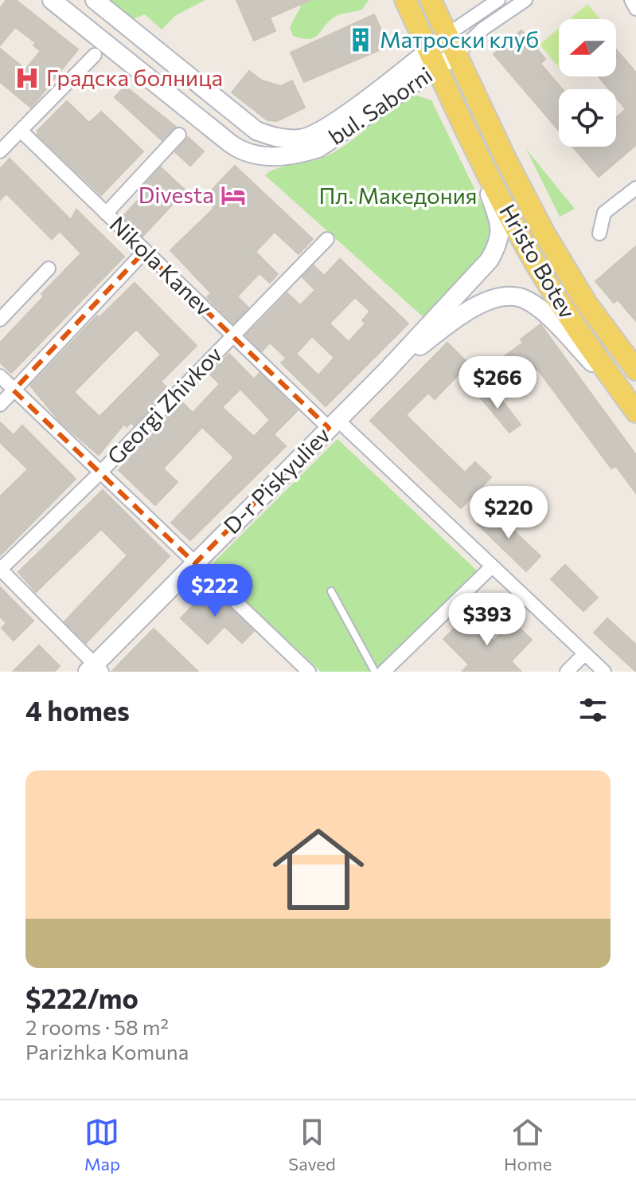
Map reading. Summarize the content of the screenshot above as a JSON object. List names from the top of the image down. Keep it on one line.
{"streets":{"main road":["Hristo Botev"],"street":["bul. Saborni","Nikola Kanev","Georgi Zhivkov","D-r Piskyuliev"]},"crossings":[["bul. Saborni","Hristo Botev"],["Hristo Botev","D-r Piskyuliev"],["Nikola Kanev","Georgi Zhivkov"],["Nikola Kanev","D-r Piskyuliev"]],"parks":["Пл. Македония"],"places":{"building":["Матроски клуб"],"hospital":["Градска болница"],"hotel":["Divesta"]},"north":"left","page":{"price":["$266","$220","$222","$393"],"heading":"4 homes","list":[{"name":"$222/mo","note":"2 rooms · 58 m² · Parizhka Komuna"}],"tabs":["Map","Saved","Home"]}}
